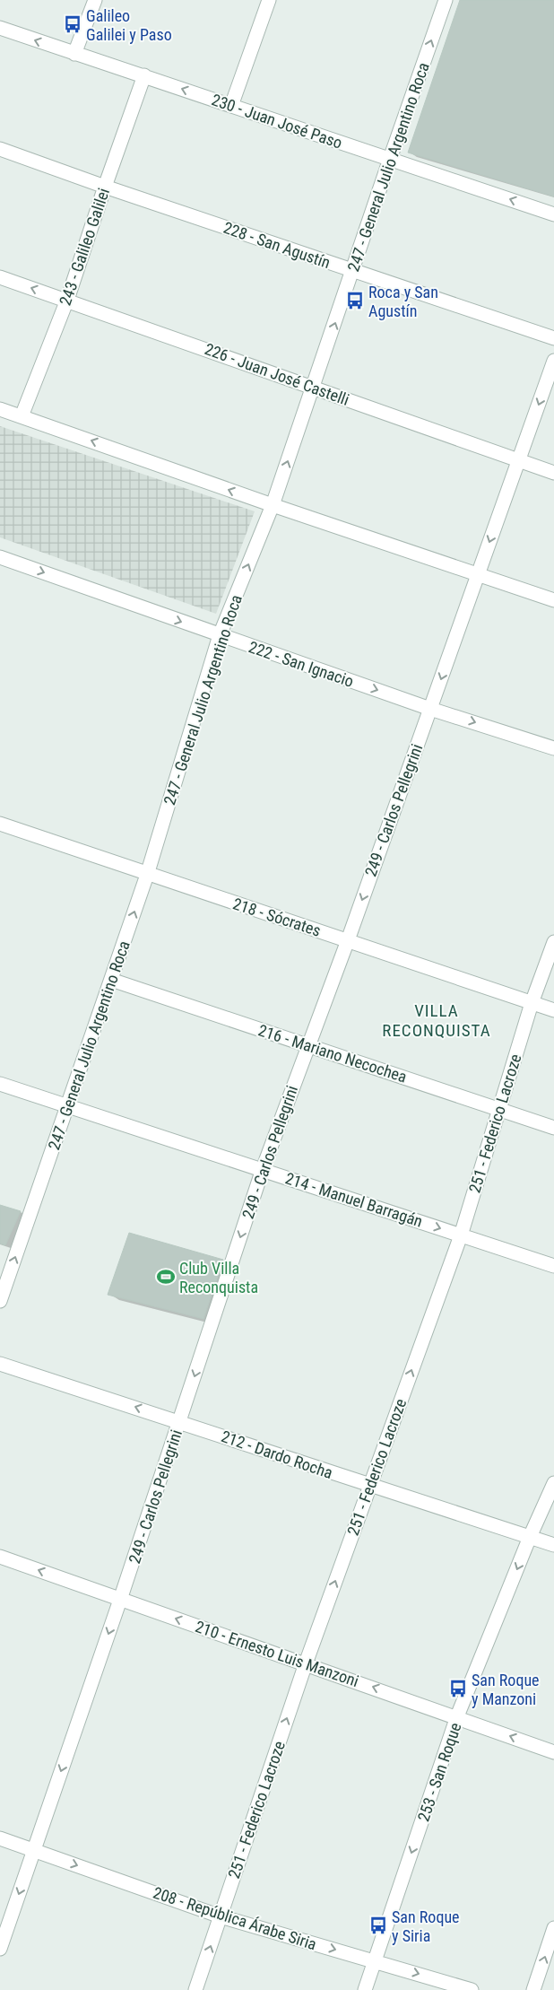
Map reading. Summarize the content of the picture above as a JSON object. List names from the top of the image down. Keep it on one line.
{"streets":{"street":["230 - Juan José Paso","247 - General Julio Argentino Roca","228 - San Agustín","243 - Galileo Galilei","226 - Juan José Castelli","222 - San Ignacio","249 - Carlos Pellegrini","218 - Sócrates","216 - Mariano Necochea","251 - Federico Lacroze","214 - Manuel Barragán","212 - Dardo Rocha","210 - Ernesto Luis Manzoni","253 - San Roque","208 - República Árabe Siria"]},"crossings":[["230 - Juan José Paso","247 - General Julio Argentino Roca"],["230 - Juan José Paso","243 - Galileo Galilei"],["247 - General Julio Argentino Roca","228 - San Agustín"],["247 - General Julio Argentino Roca","226 - Juan José Castelli"],["247 - General Julio Argentino Roca","222 - San Ignacio"],["247 - General Julio Argentino Roca","218 - Sócrates"],["247 - General Julio Argentino Roca","216 - Mariano Necochea"],["247 - General Julio Argentino Roca","214 - Manuel Barragán"],["228 - San Agustín","243 - Galileo Galilei"],["243 - Galileo Galilei","226 - Juan José Castelli"],["226 - Juan José Castelli","249 - Carlos Pellegrini"],["222 - San Ignacio","249 - Carlos Pellegrini"],["249 - Carlos Pellegrini","218 - Sócrates"],["249 - Carlos Pellegrini","216 - Mariano Necochea"],["249 - Carlos Pellegrini","214 - Manuel Barragán"],["249 - Carlos Pellegrini","212 - Dardo Rocha"],["249 - Carlos Pellegrini","210 - Ernesto Luis Manzoni"],["249 - Carlos Pellegrini","208 - República Árabe Siria"],["218 - Sócrates","251 - Federico Lacroze"],["216 - Mariano Necochea","251 - Federico Lacroze"],["251 - Federico Lacroze","214 - Manuel Barragán"],["251 - Federico Lacroze","212 - Dardo Rocha"],["251 - Federico Lacroze","210 - Ernesto Luis Manzoni"],["251 - Federico Lacroze","208 - República Árabe Siria"],["212 - Dardo Rocha","253 - San Roque"],["210 - Ernesto Luis Manzoni","253 - San Roque"],["253 - San Roque","208 - República Árabe Siria"]],"one_way":["230 - Juan José Paso","247 - General Julio Argentino Roca","222 - San Ignacio","249 - Carlos Pellegrini","251 - Federico Lacroze","214 - Manuel Barragán","210 - Ernesto Luis Manzoni","253 - San Roque","208 - República Árabe Siria"],"districts":["VILLA RECONQUISTA"],"places":{"bus stop":["Galileo Galilei y Paso","Roca y San Agustín","San Roque y Manzoni","San Roque y Siria"],"sports":["Club Villa Reconquista"]}}
